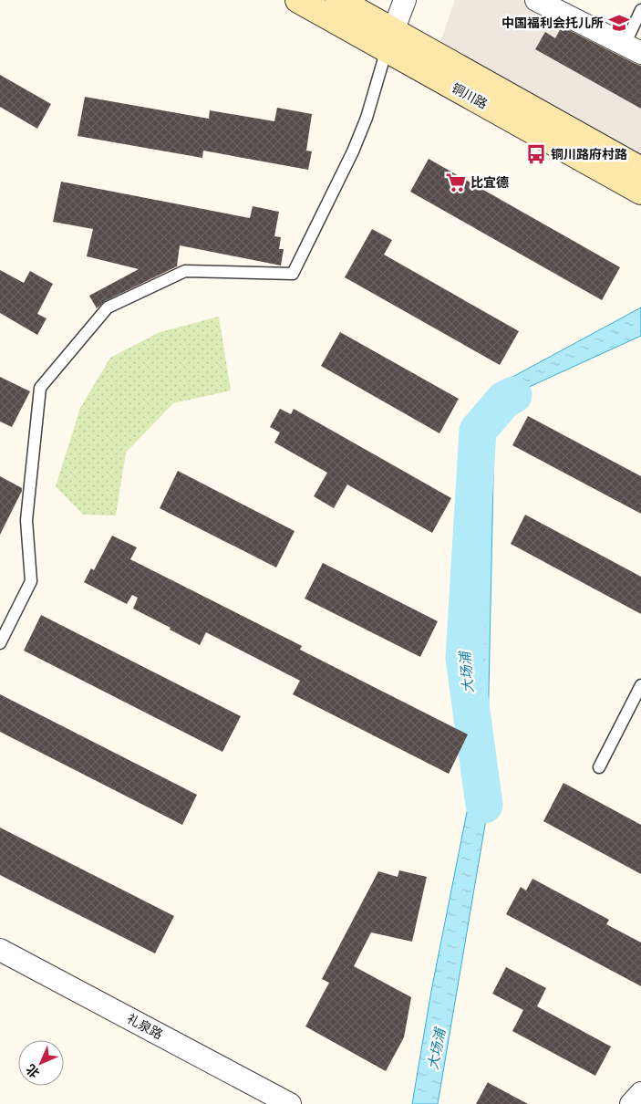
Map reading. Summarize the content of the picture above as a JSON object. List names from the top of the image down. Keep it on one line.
{"streets":{"main road":["铜川路"],"street":["礼泉路"]},"water":["大场浦"],"places":{"school or university":["中国福利会托儿所"],"bus stop":["铜川路府村路"],"supermarket":["比宜德"]},"north":"bottom left"}
